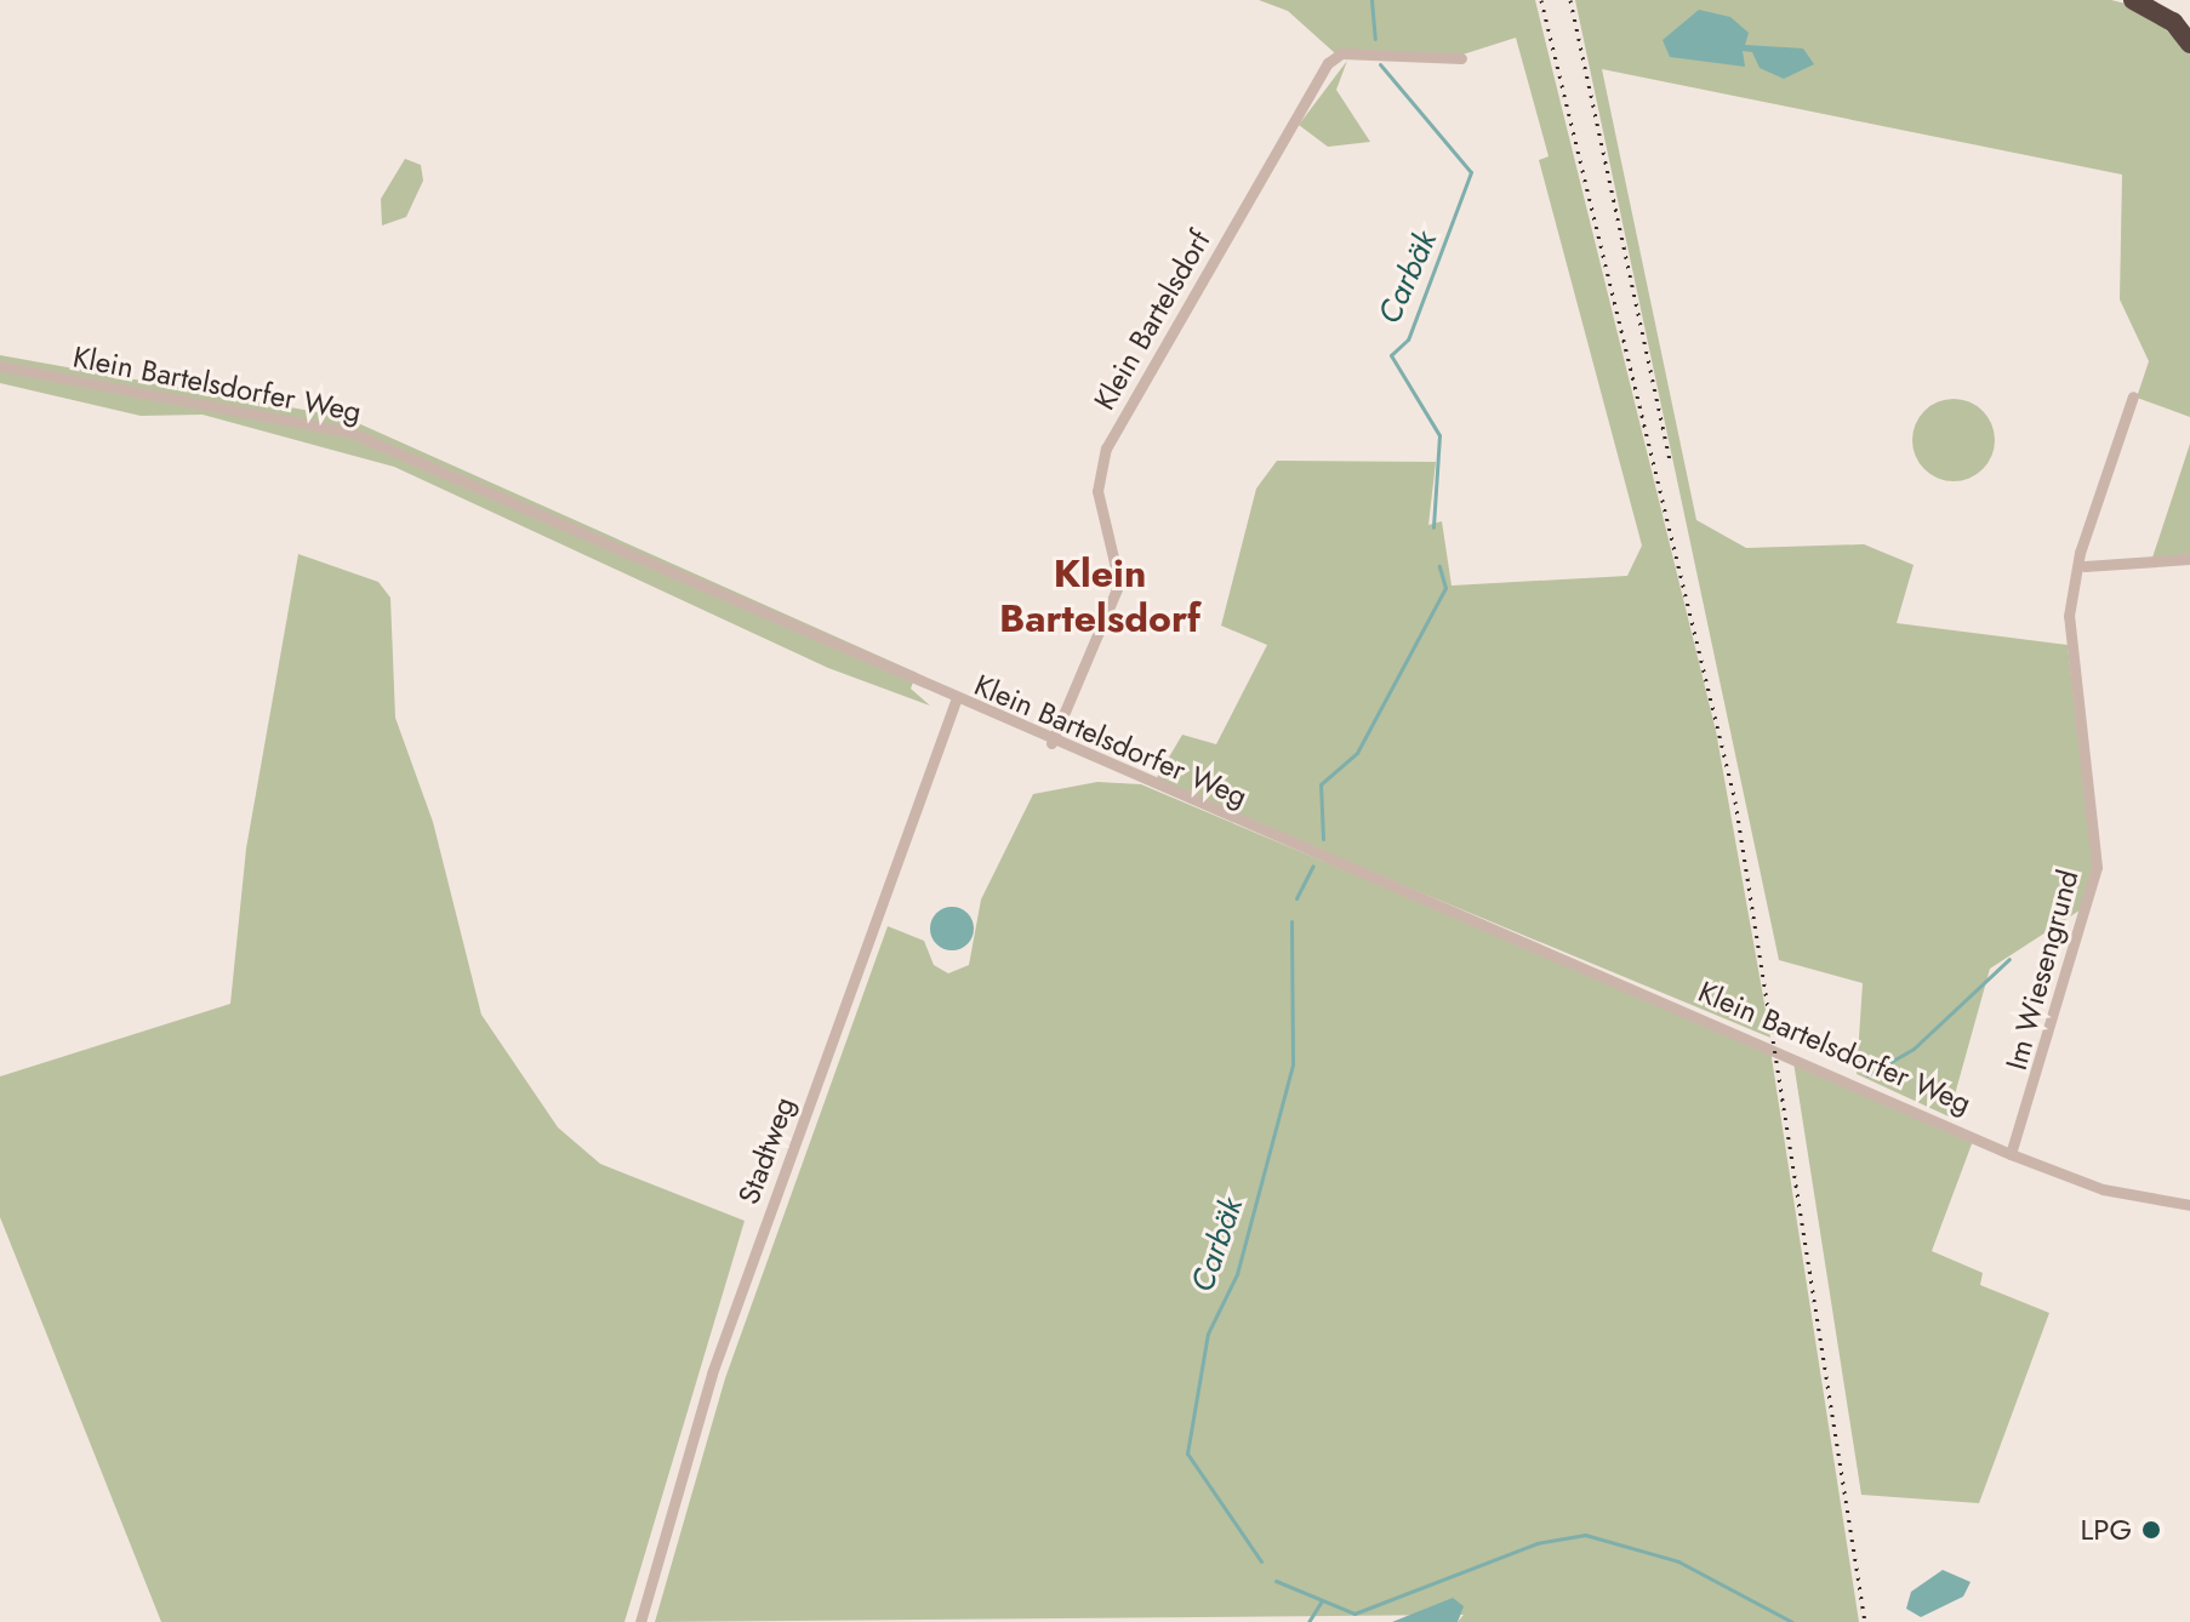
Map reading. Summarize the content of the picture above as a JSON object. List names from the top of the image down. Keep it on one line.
{"streets":{"street":["Klein Bartelsdorf","Klein Bartelsdorfer Weg","Im Wiesengrund","Stadtweg"]},"crossings":[["Klein Bartelsdorf","Klein Bartelsdorfer Weg"],["Klein Bartelsdorfer Weg","Im Wiesengrund"],["Klein Bartelsdorfer Weg","Stadtweg"]],"districts":["Klein Bartelsdorf"],"water":["Carbäk"],"places":["LPG"]}
